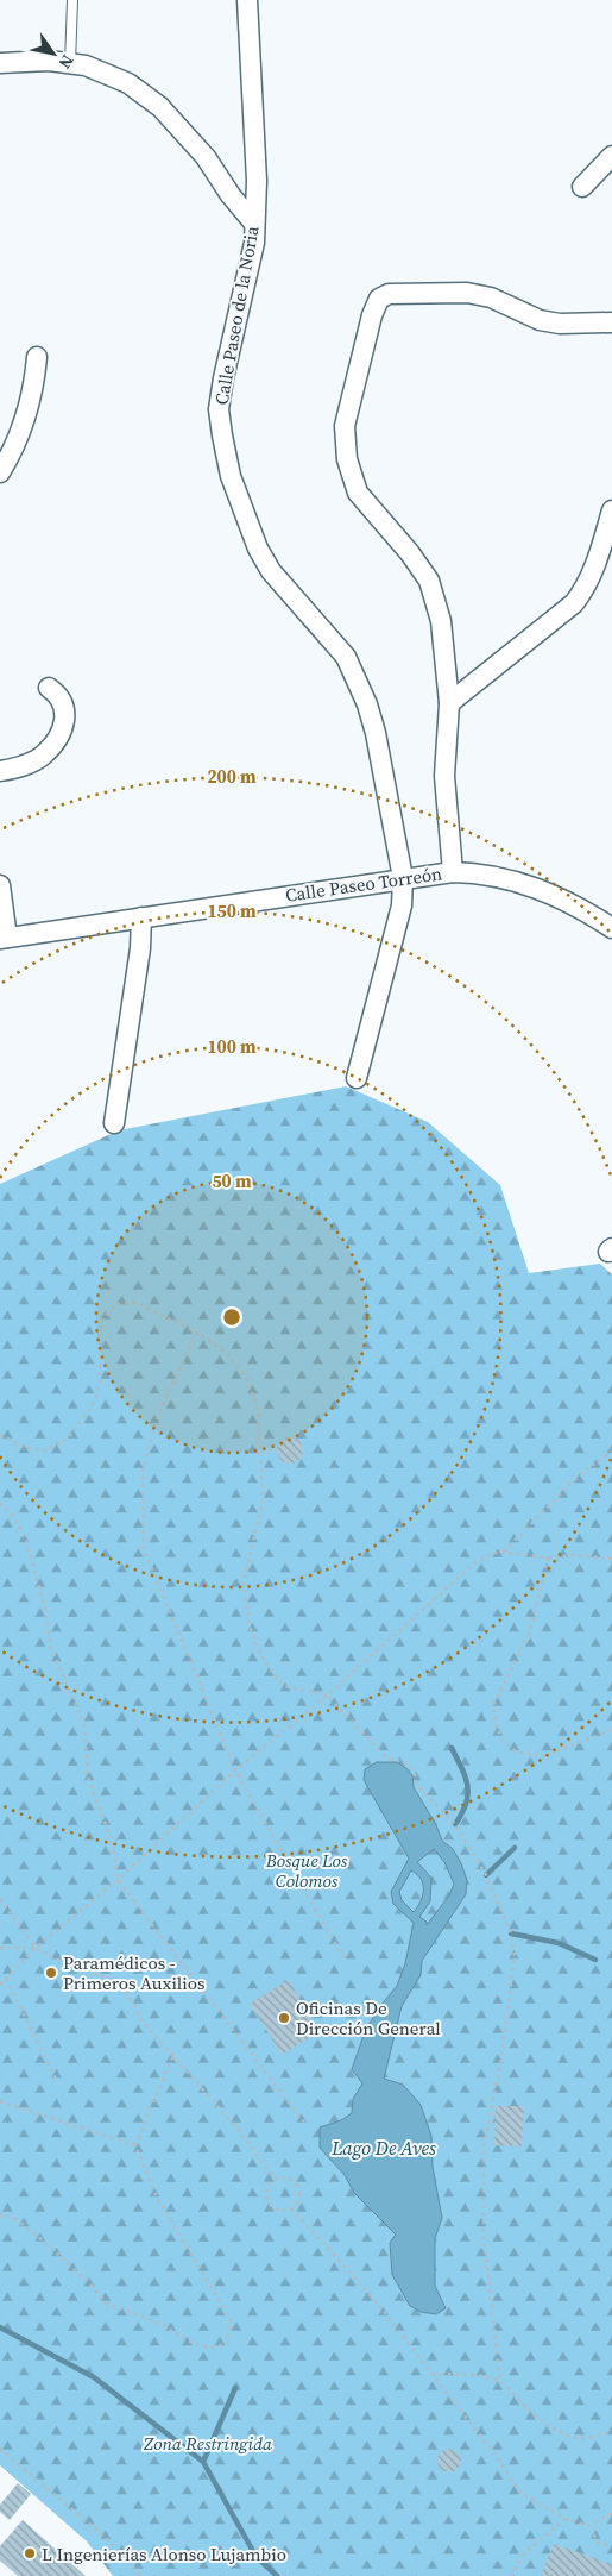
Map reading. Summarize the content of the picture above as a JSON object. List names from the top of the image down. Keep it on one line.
{"streets":{"street":["Calle Paseo de la Noria","Calle Paseo Torreón"]},"crossings":[["Calle Paseo de la Noria","Calle Paseo Torreón"]],"water":["Lago De Aves"],"parks":["Bosque Los Colomos","Zona Restringida"],"places":["Paramédicos - Primeros Auxilios","Oficinas De Dirección General","L Ingenierías Alonso Lujambio"],"north":"bottom right","rings":["200 m","150 m","100 m","50 m"]}
